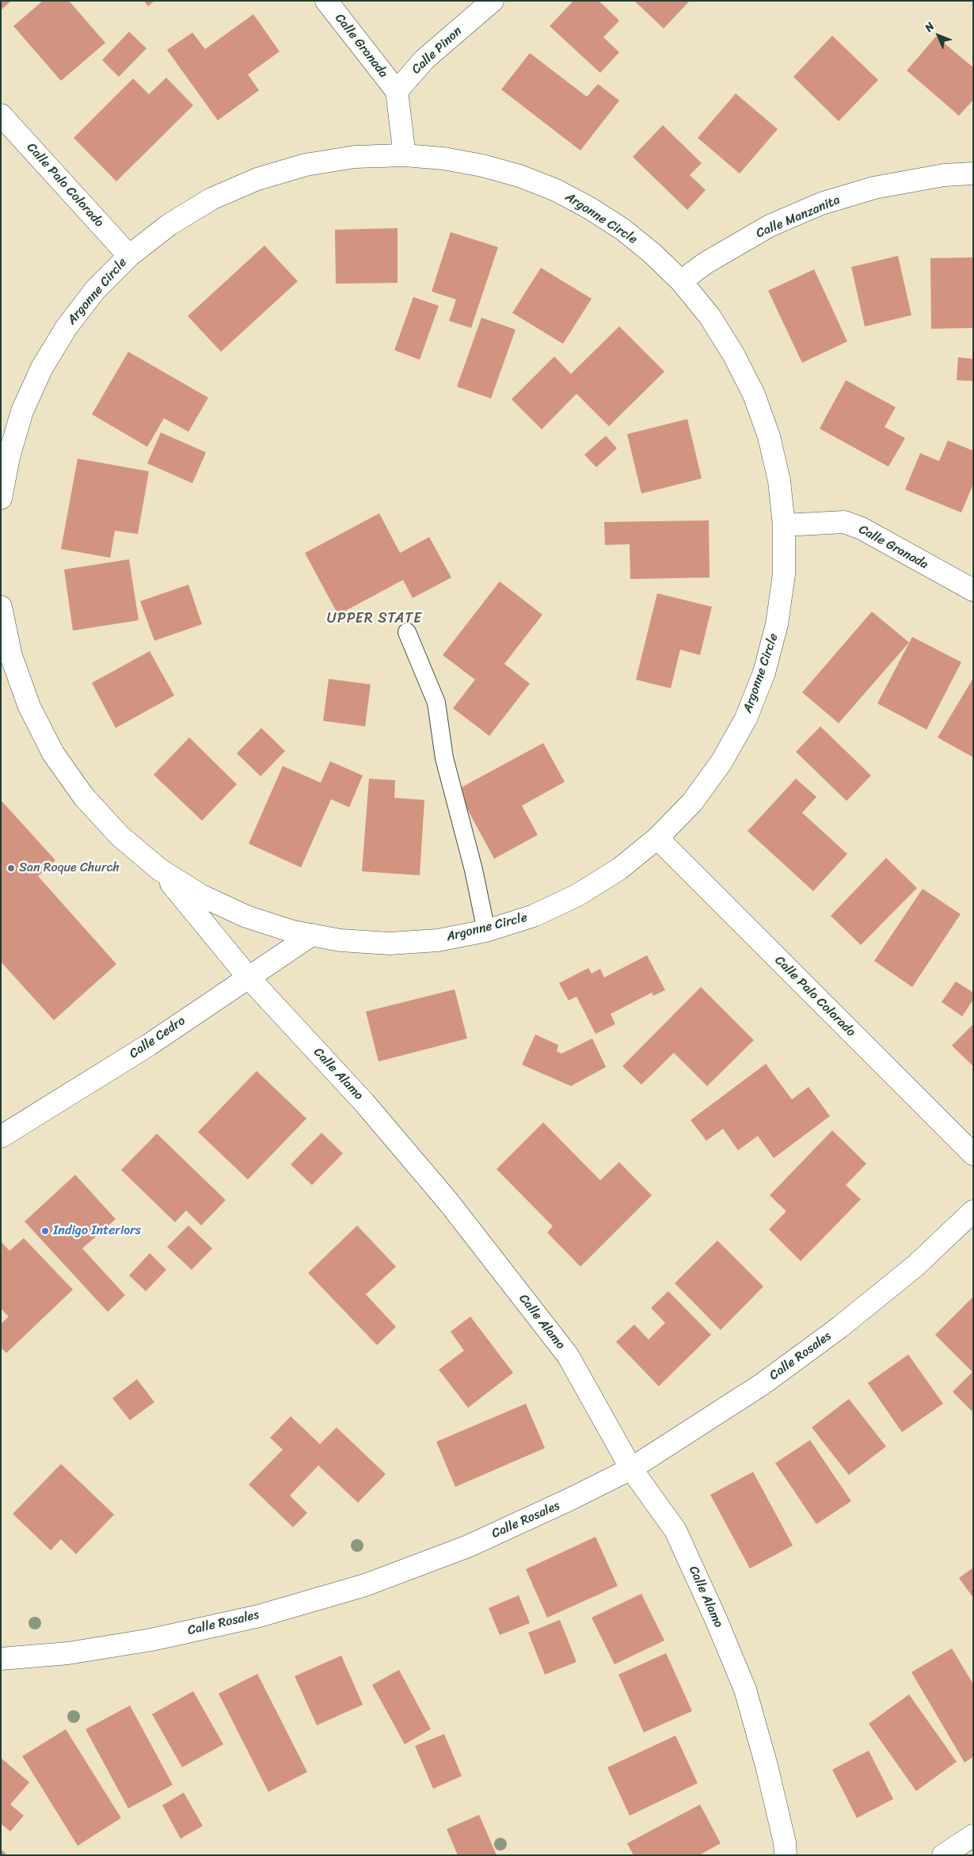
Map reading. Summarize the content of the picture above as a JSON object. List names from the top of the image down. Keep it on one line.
{"streets":{"street":["Calle Granada","Calle Pinon","Calle Palo Colorado","Calle Manzanita","Argonne Circle","Calle Cedro","Calle Alamo","Calle Rosales"]},"crossings":[["Calle Granada","Calle Pinon"],["Calle Granada","Argonne Circle"],["Calle Palo Colorado","Argonne Circle"],["Calle Manzanita","Argonne Circle"],["Argonne Circle","Calle Cedro"],["Argonne Circle","Calle Alamo"],["Calle Cedro","Calle Alamo"],["Calle Alamo","Calle Rosales"]],"districts":["UPPER STATE"],"places":["San Roque Church","Indigo Interiors"],"north":"top left"}
